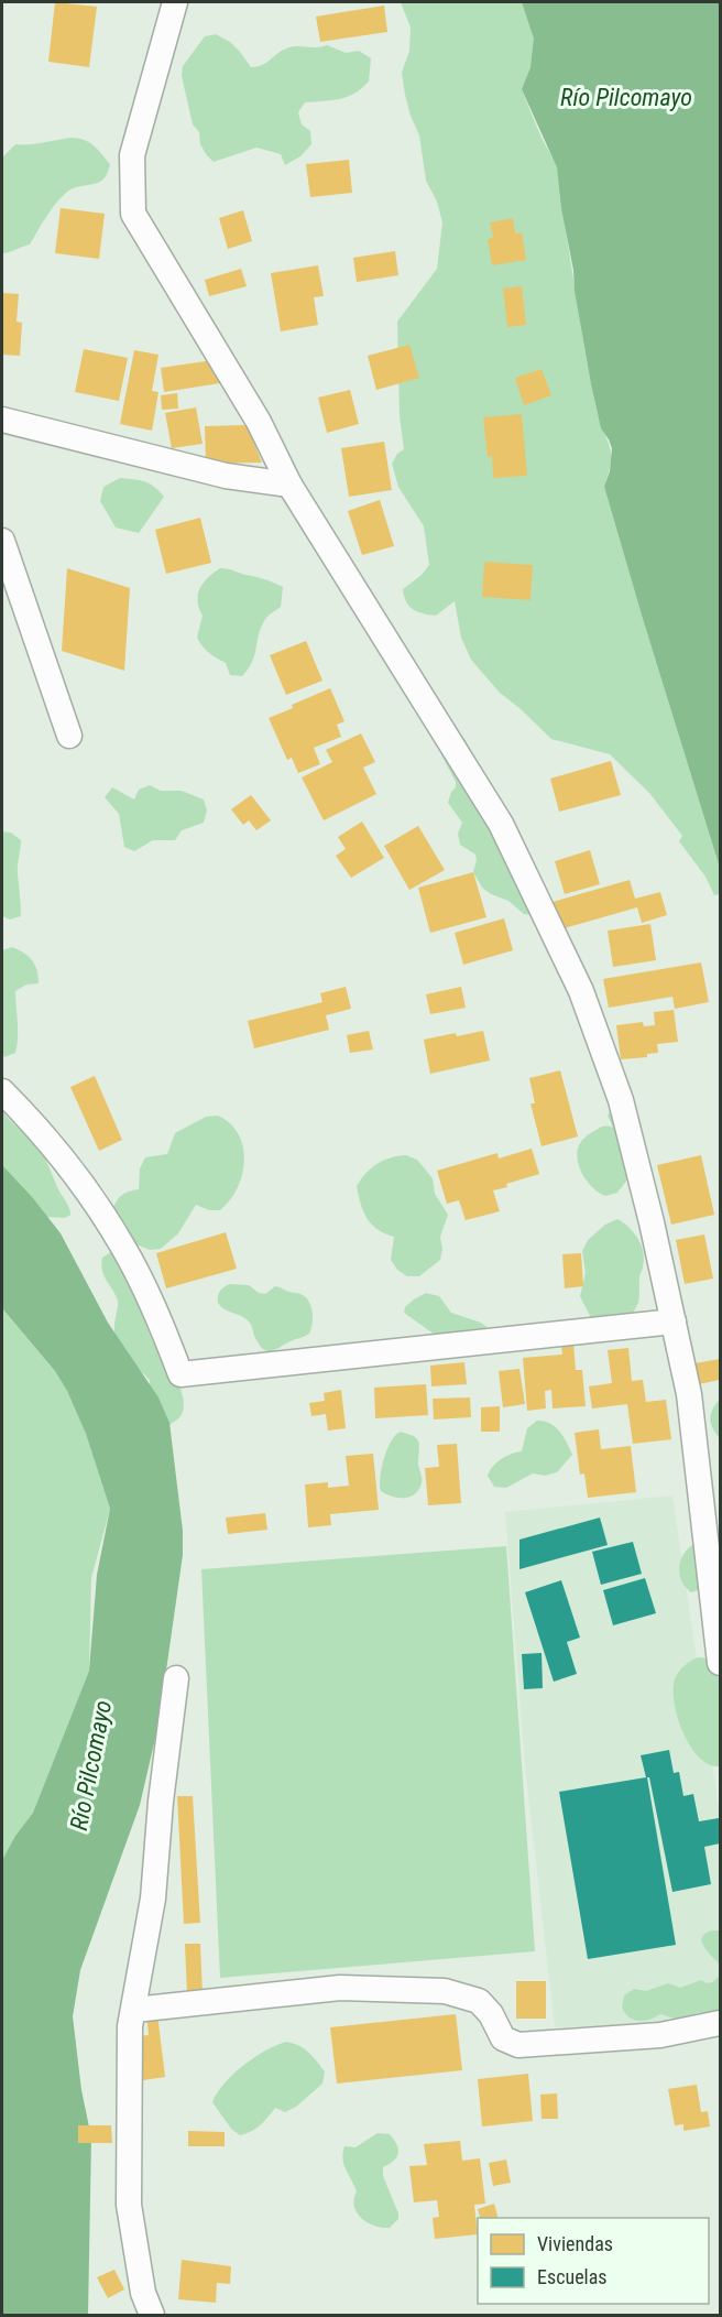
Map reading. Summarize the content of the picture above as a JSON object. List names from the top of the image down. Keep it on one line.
{"water":["Río Pilcomayo"],"legend":["Viviendas","Escuelas"]}
